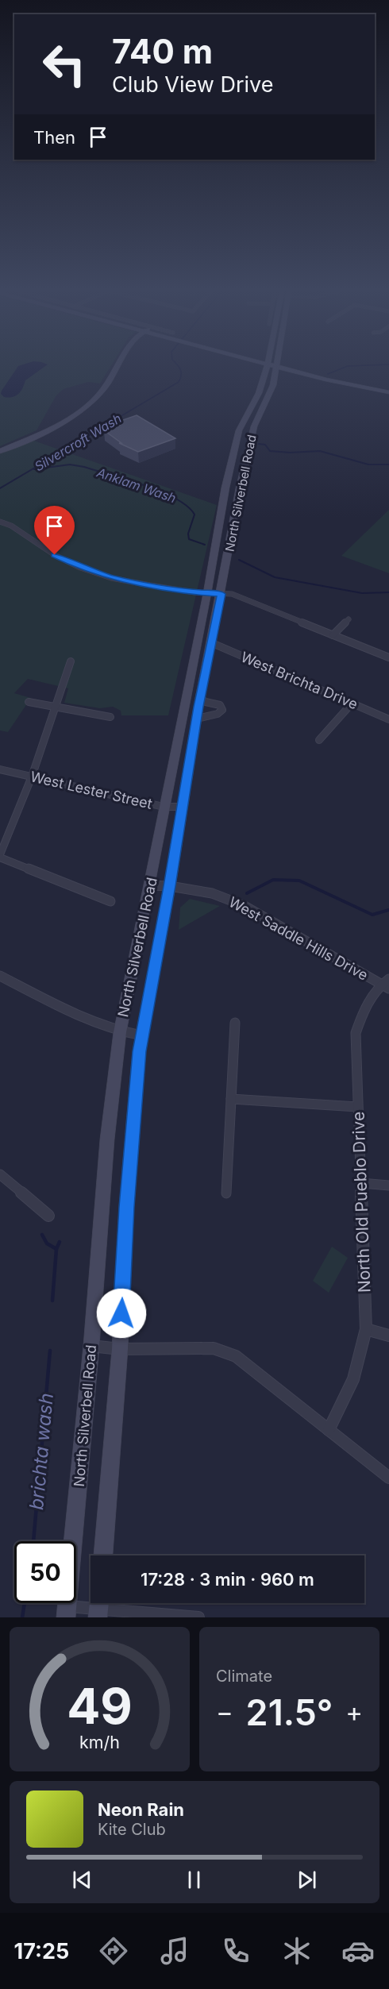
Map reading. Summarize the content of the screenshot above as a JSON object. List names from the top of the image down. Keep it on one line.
{"streets":{"main road":["North Silverbell Road"],"street":["West Brichta Drive","West Lester Street","West Saddle Hills Drive","North Old Pueblo Drive"]},"crossings":[["North Silverbell Road","West Brichta Drive"],["North Silverbell Road","West Lester Street"],["North Silverbell Road","West Saddle Hills Drive"],["West Saddle Hills Drive","North Old Pueblo Drive"]],"water":["Silvercroft Wash","Anklam Wash","brichta wash"],"page":{"turn":["740 m","Club View Drive"],"then":"Then","limit":"50","trip":"17:28 · 3 min · 960 m","tile":"Climate","heat":["−","21.5°","+"],"song":["Neon Rain","Kite Club"],"tabs":"17:25","gauge":["49","km/h"]}}
